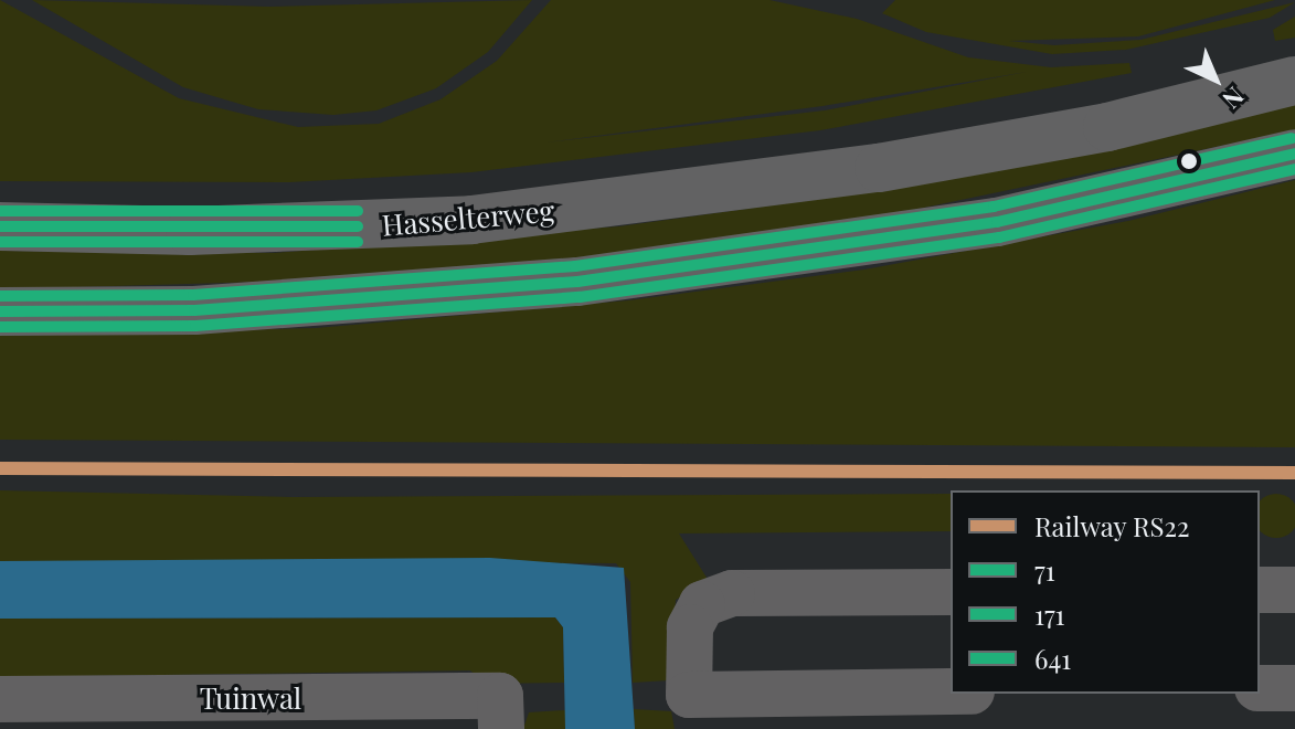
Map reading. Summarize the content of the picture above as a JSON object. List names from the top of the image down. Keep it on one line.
{"streets":{"main road":["Hasselterweg"],"street":["Tuinwal"]},"lines":["transit line 641","transit line 71","transit line 171","rail line RS22"],"legend":["Railway RS22","71","171","641"],"north":"bottom right"}
